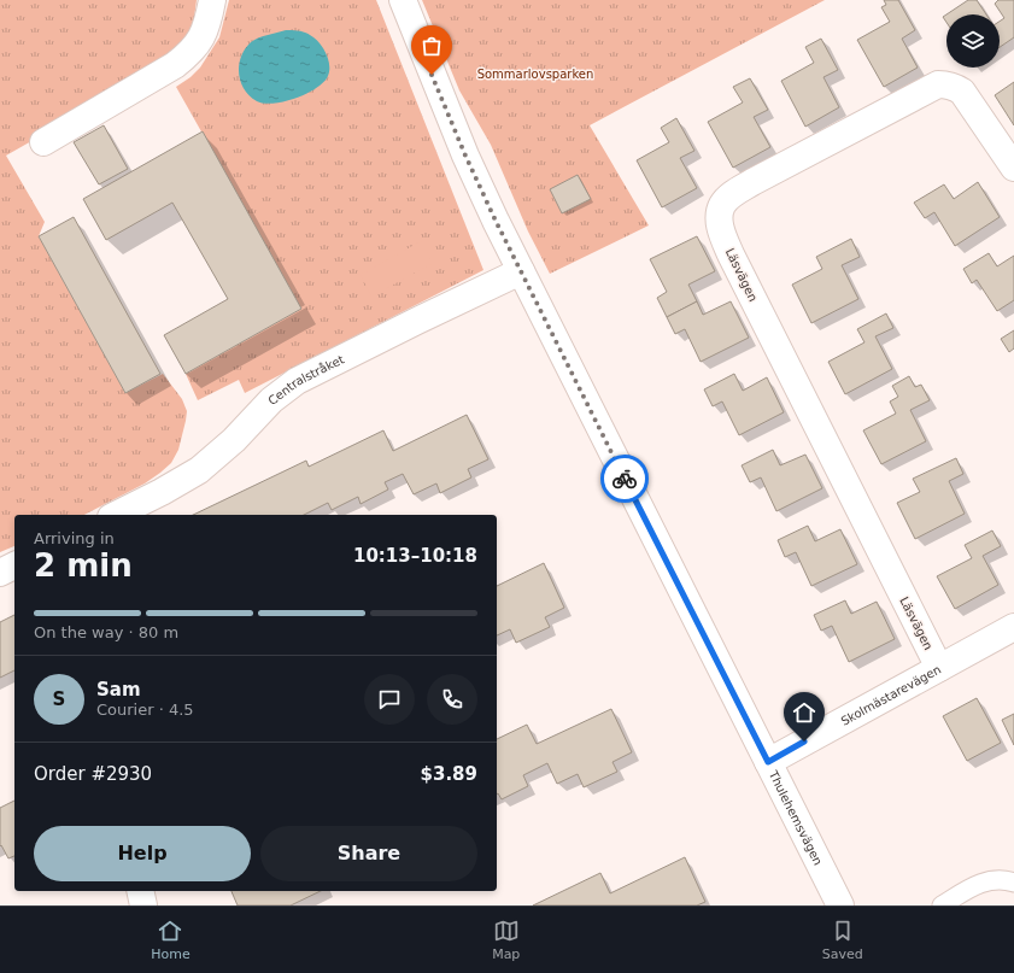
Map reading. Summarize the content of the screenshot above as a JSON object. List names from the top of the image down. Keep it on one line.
{"streets":{"street":["Läsvägen","Centralstråket","Skolmästarevägen","Thulehemsvägen"]},"crossings":[["Läsvägen","Skolmästarevägen"],["Centralstråket","Thulehemsvägen"],["Skolmästarevägen","Thulehemsvägen"]],"parks":["Sommarlovsparken"],"page":{"heading":["2 min","Arriving in","10:13–10:18"],"panel":["Sam","Courier · 4.5","Order #2930","$3.89"],"bar":"On the way · 80 m","round":"S","buttons":["Help","Share"],"tabs":["Home","Map","Saved"]}}
